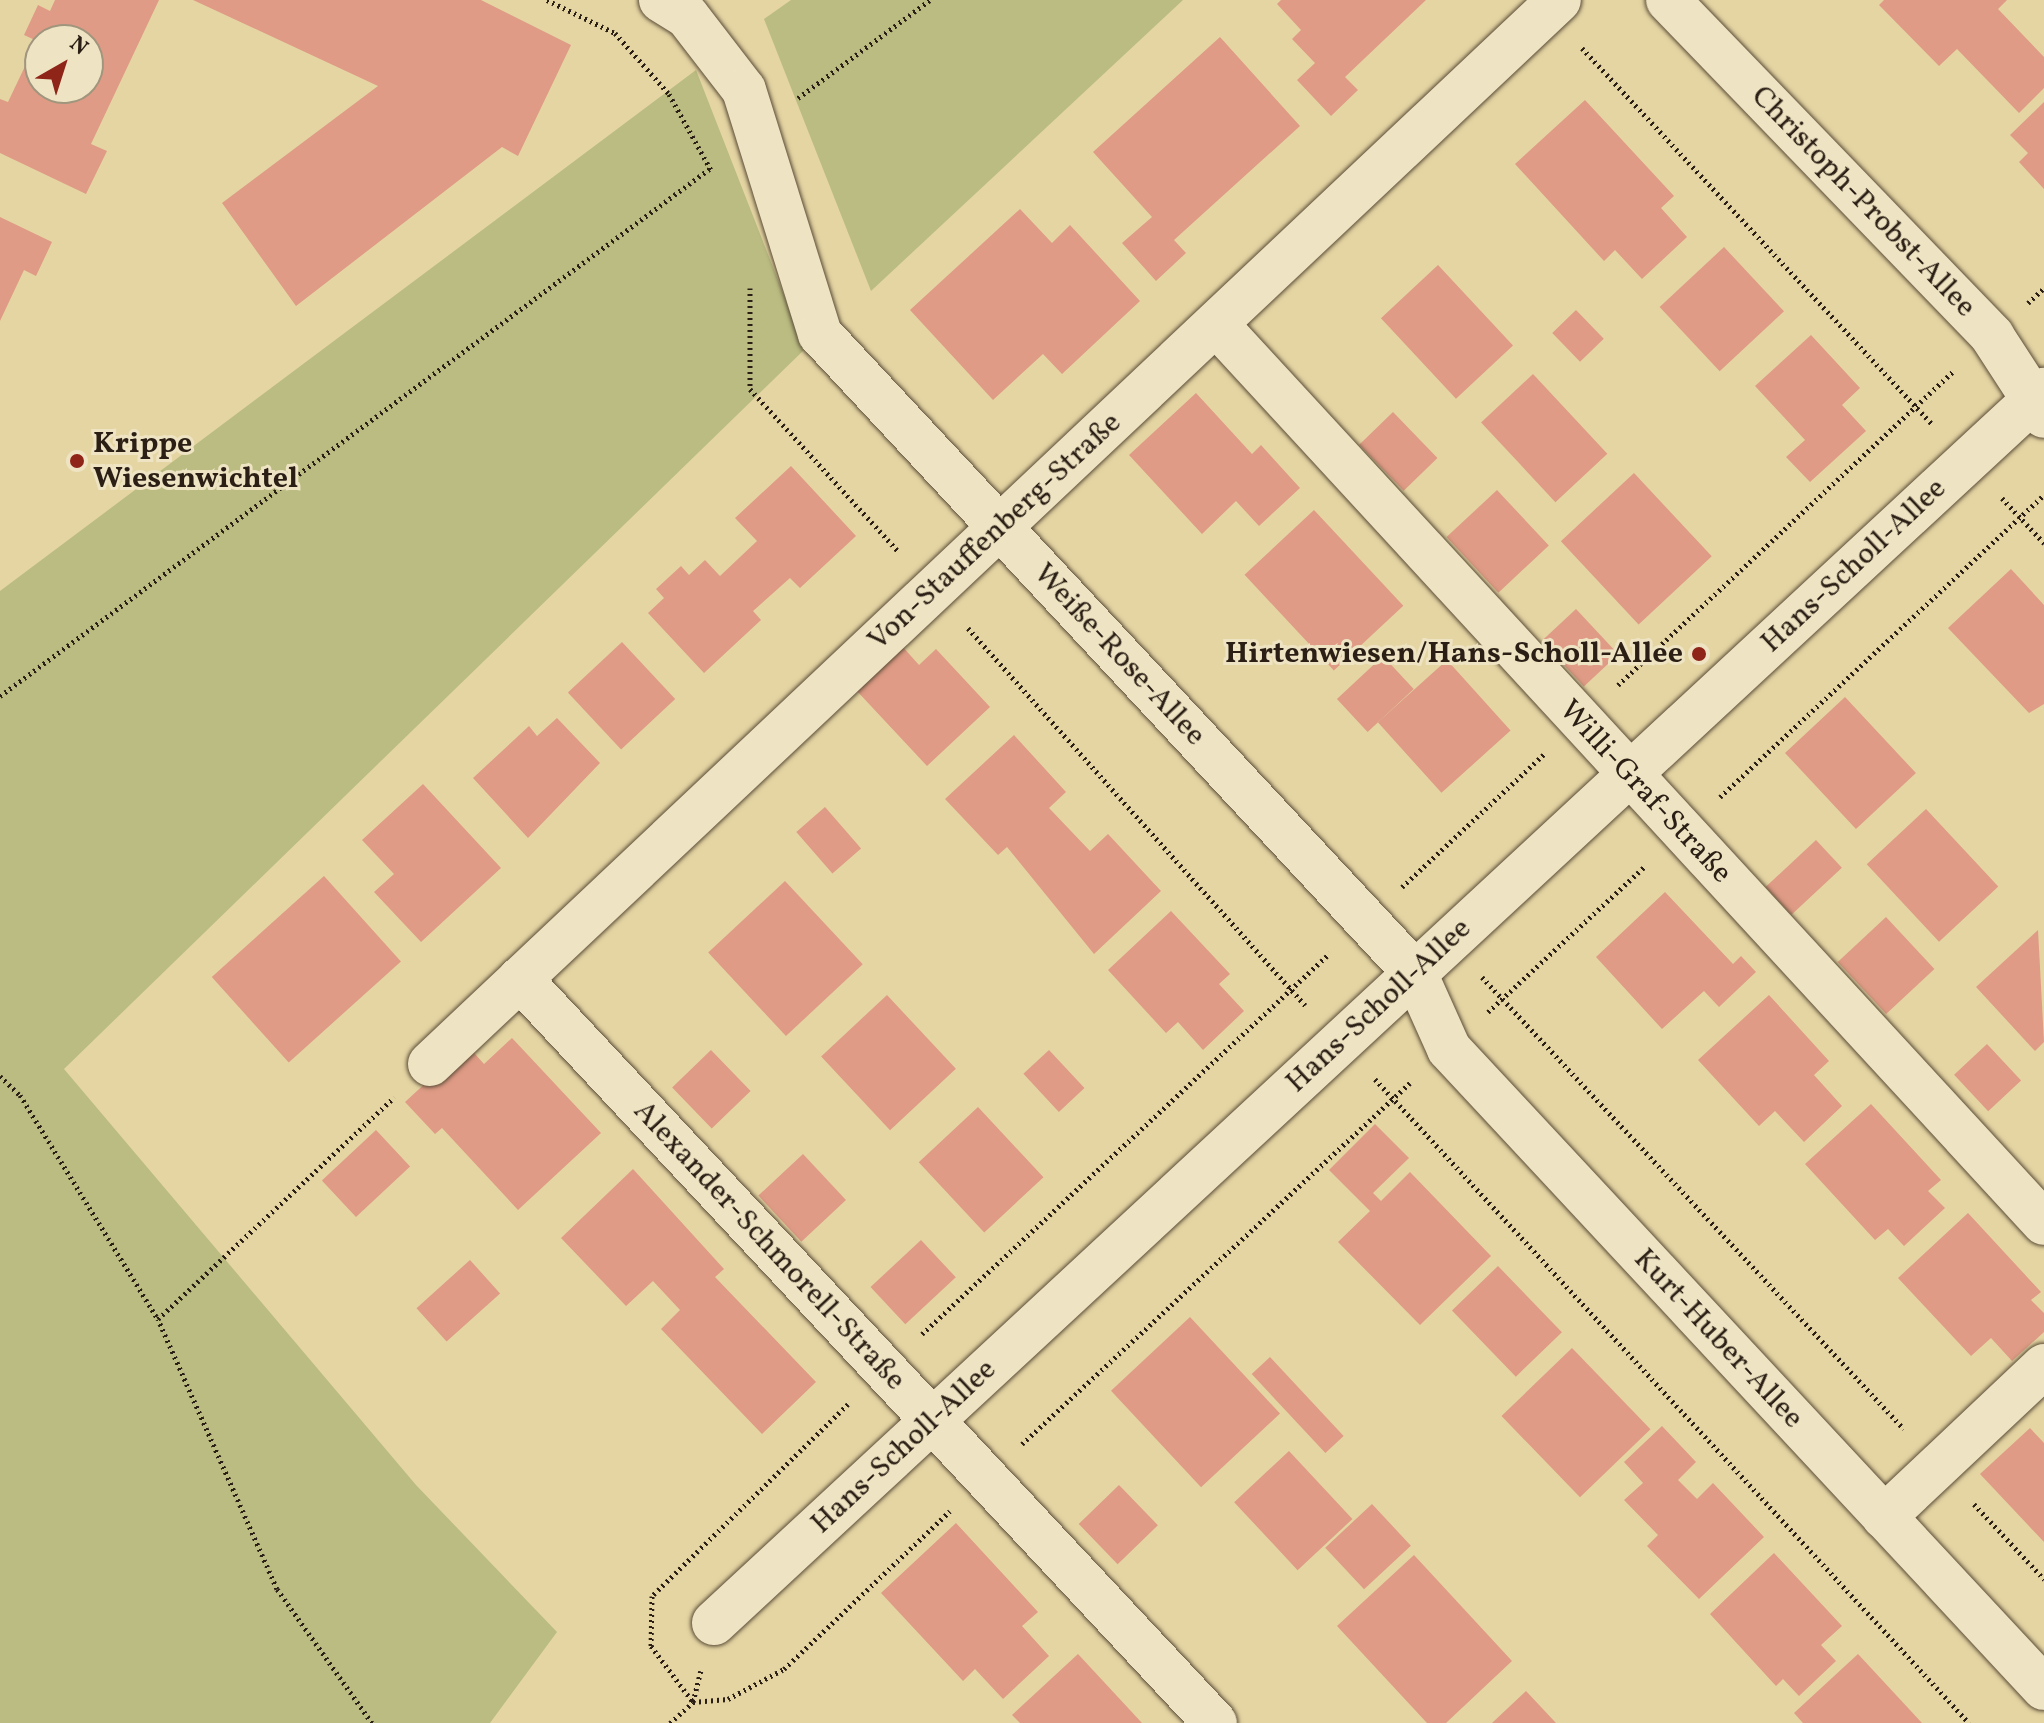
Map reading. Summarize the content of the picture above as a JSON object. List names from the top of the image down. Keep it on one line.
{"streets":{"street":["Christoph-Probst-Allee","Von-Stauffenberg-Straße","Hans-Scholl-Allee","Weiße-Rose-Allee","Willi-Graf-Straße","Alexander-Schmorell-Straße","Kurt-Huber-Allee"]},"crossings":[["Christoph-Probst-Allee","Hans-Scholl-Allee"],["Von-Stauffenberg-Straße","Weiße-Rose-Allee"],["Von-Stauffenberg-Straße","Willi-Graf-Straße"],["Von-Stauffenberg-Straße","Alexander-Schmorell-Straße"],["Hans-Scholl-Allee","Weiße-Rose-Allee"],["Hans-Scholl-Allee","Willi-Graf-Straße"],["Hans-Scholl-Allee","Alexander-Schmorell-Straße"],["Hans-Scholl-Allee","Kurt-Huber-Allee"],["Weiße-Rose-Allee","Kurt-Huber-Allee"]],"places":["Krippe Wiesenwichtel","Hirtenwiesen/Hans-Scholl-Allee"],"north":"top right"}
